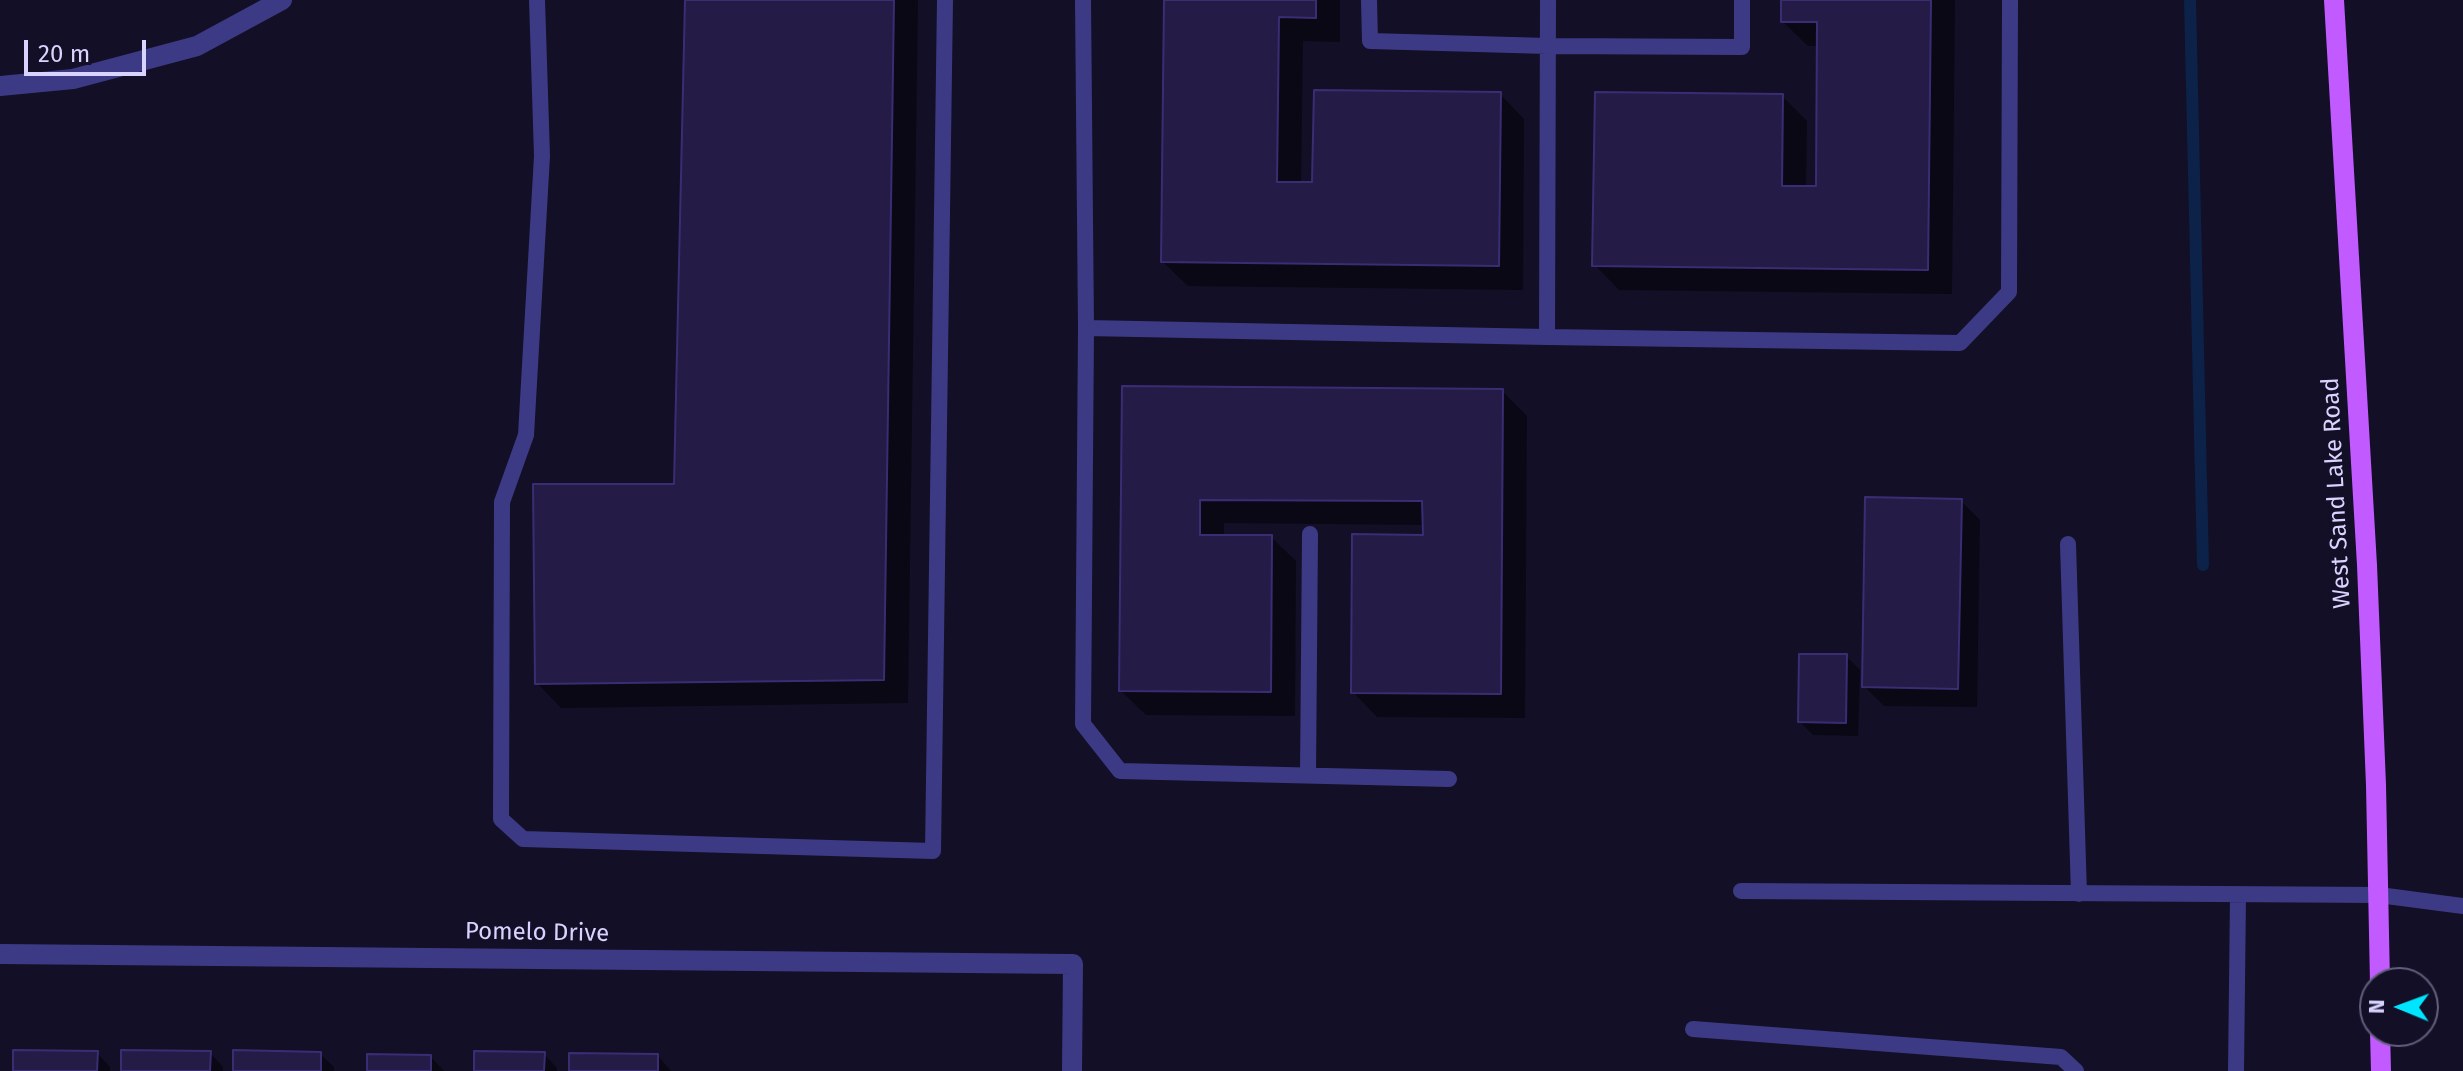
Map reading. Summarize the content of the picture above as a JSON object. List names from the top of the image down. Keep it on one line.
{"streets":{"main road":["West Sand Lake Road"],"street":["Pomelo Drive"]},"scale_bar":"20 m","north":"left"}
